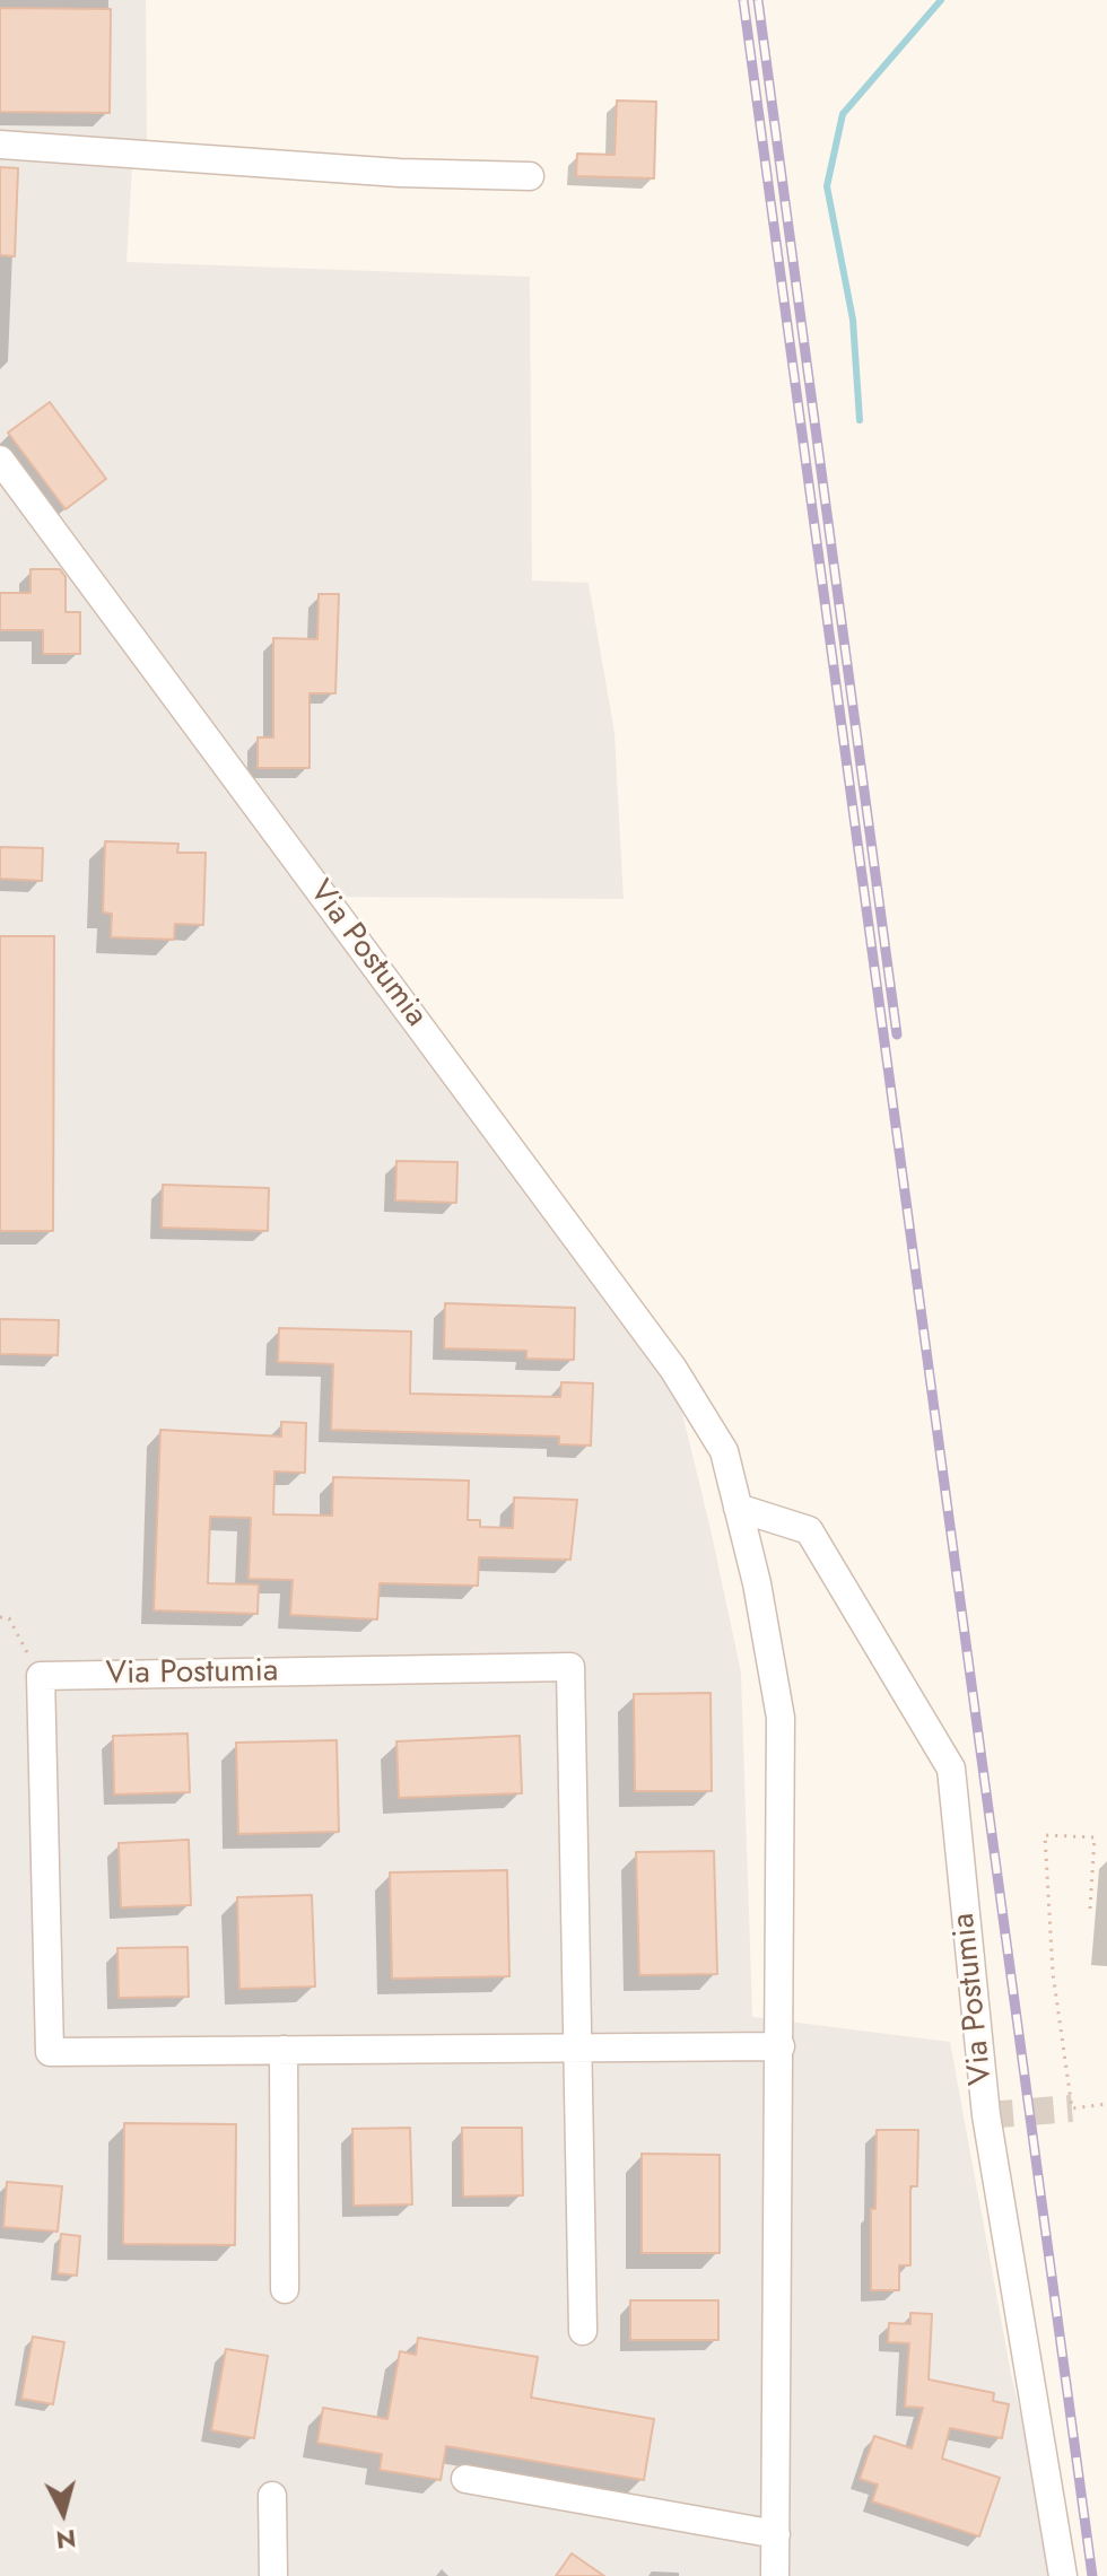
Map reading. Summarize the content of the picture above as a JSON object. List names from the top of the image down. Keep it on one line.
{"streets":{"street":["Via Postumia"]},"north":"bottom"}
